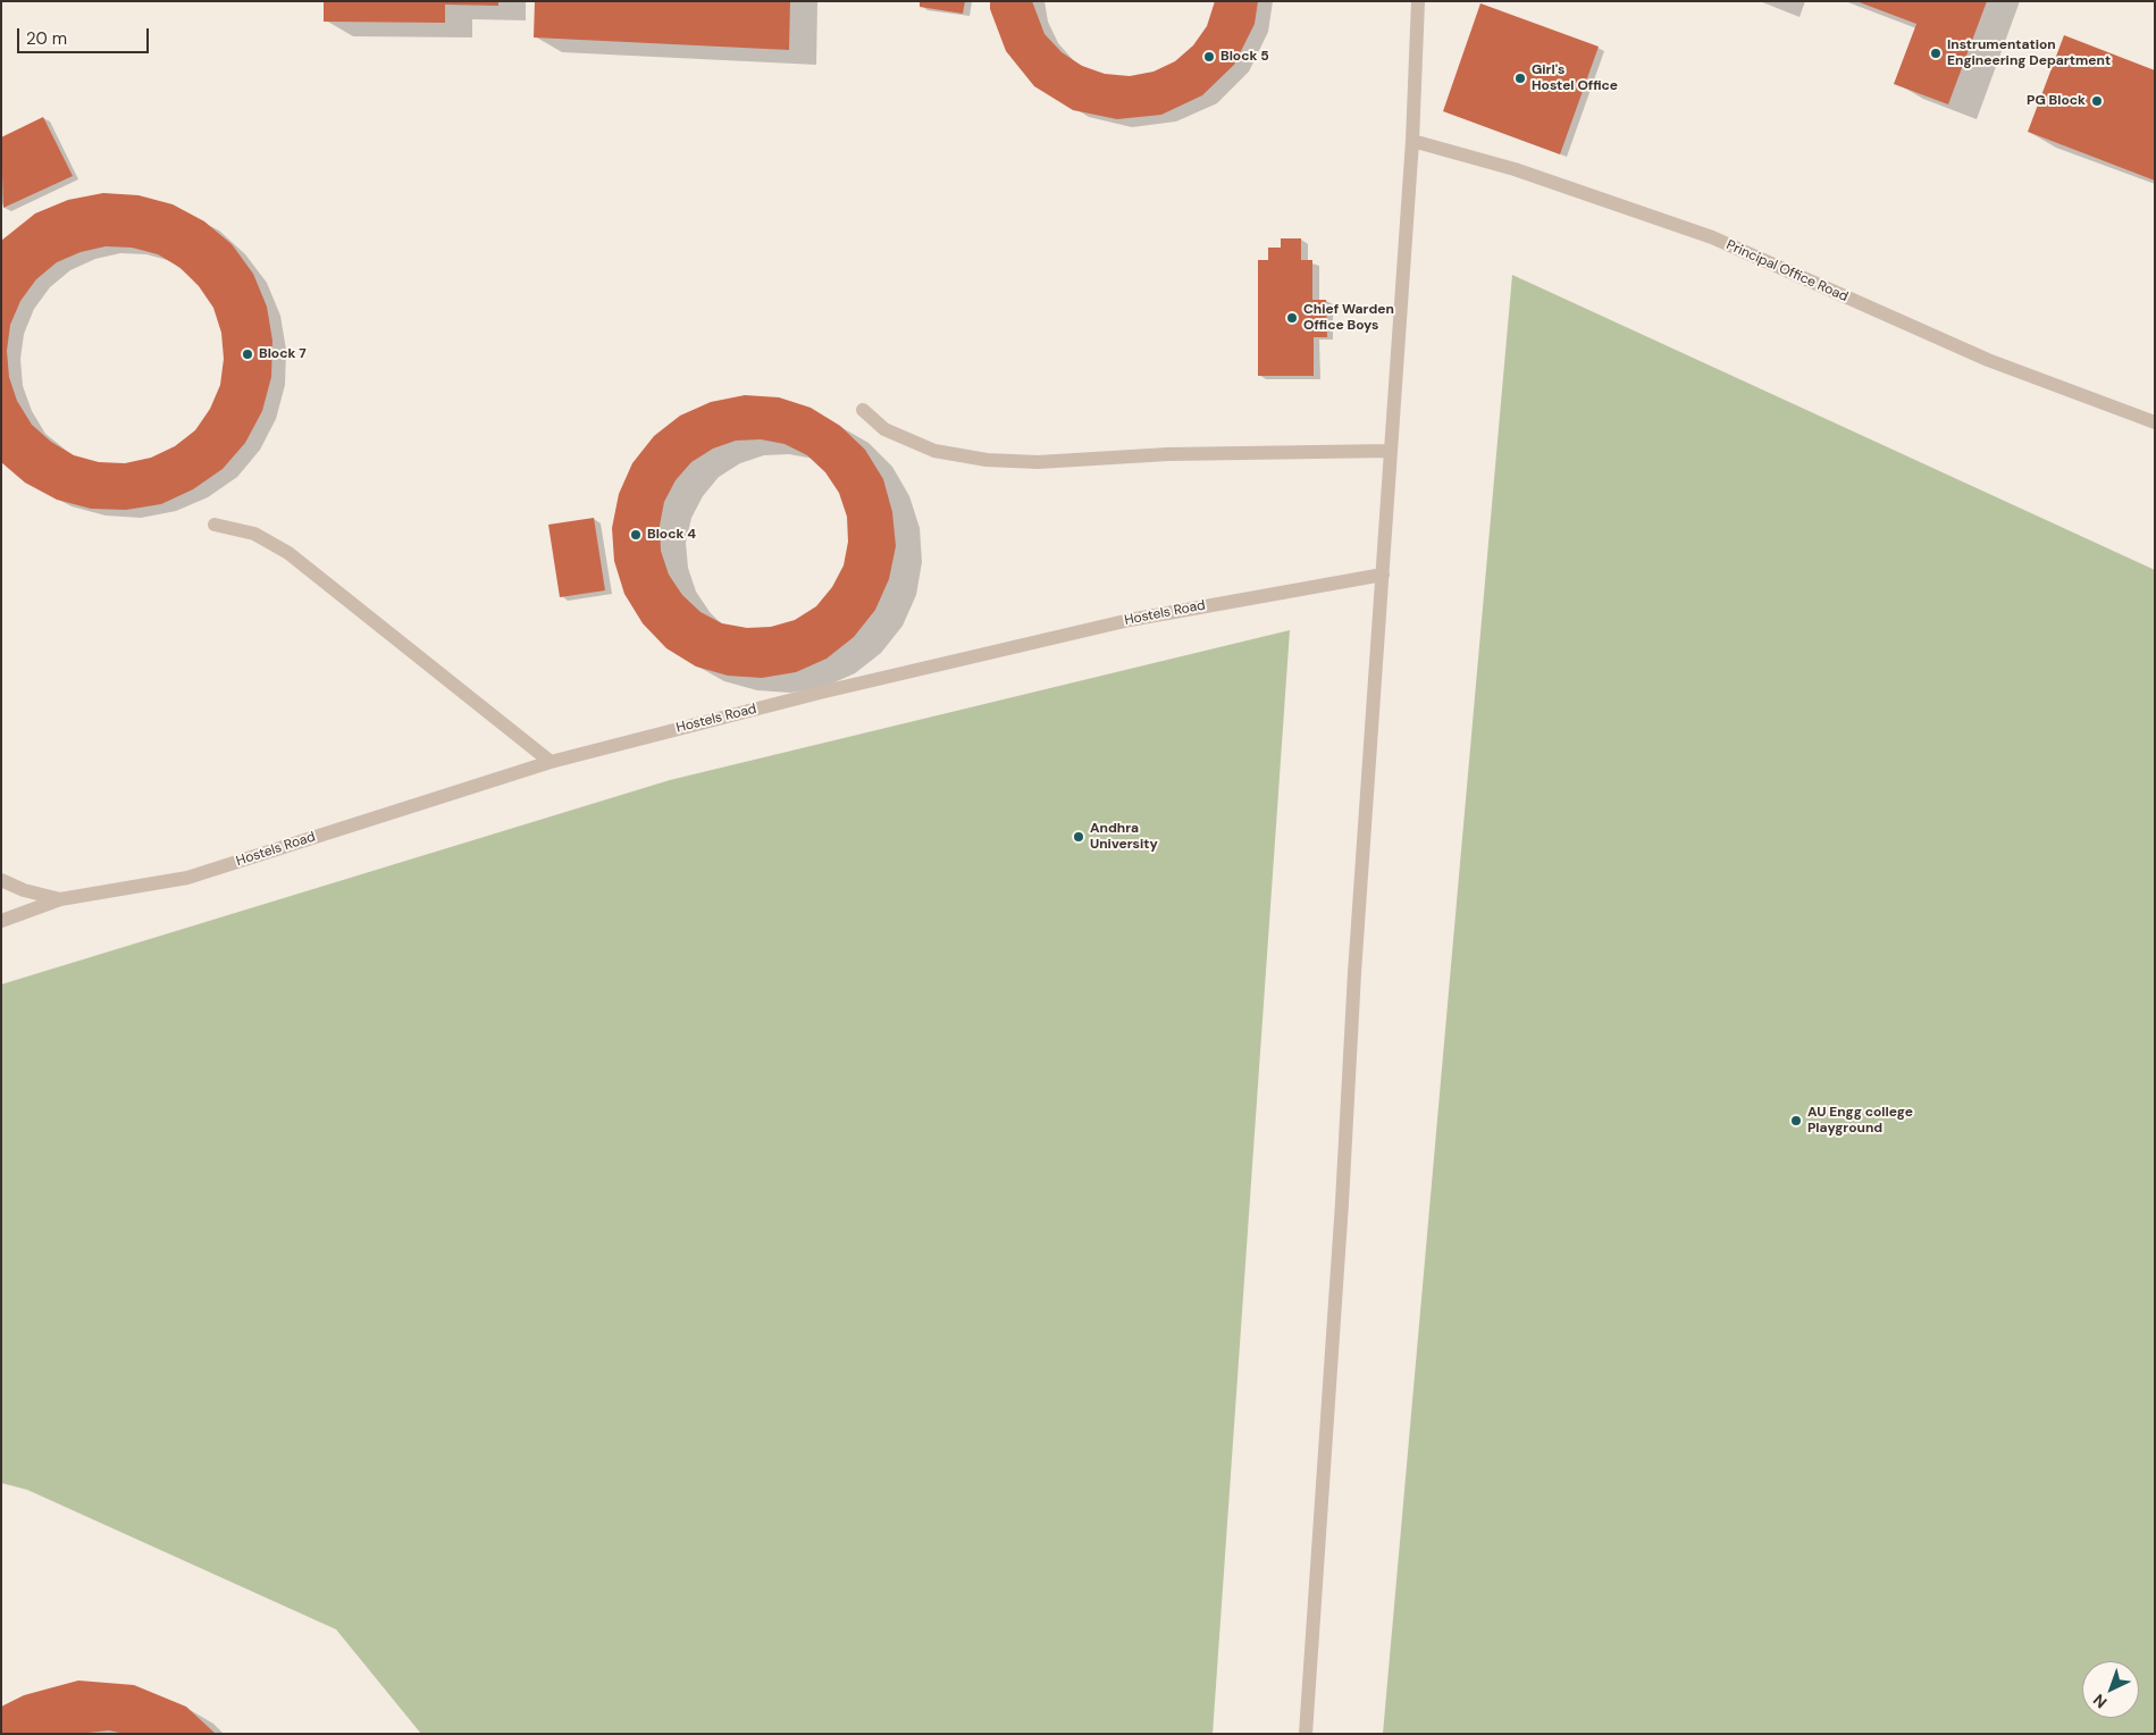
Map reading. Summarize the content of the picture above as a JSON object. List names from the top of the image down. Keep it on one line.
{"streets":{"street":["Principal Office Road","Hostels Road"]},"places":["Instrumentation Engineering Department","Block 5","Girl's Hostel Office","PG Block","Chief Warden Office Boys","Block 7","Block 4","Andhra University","AU Engg college Playground"],"scale_bar":"20 m","north":"bottom left"}
